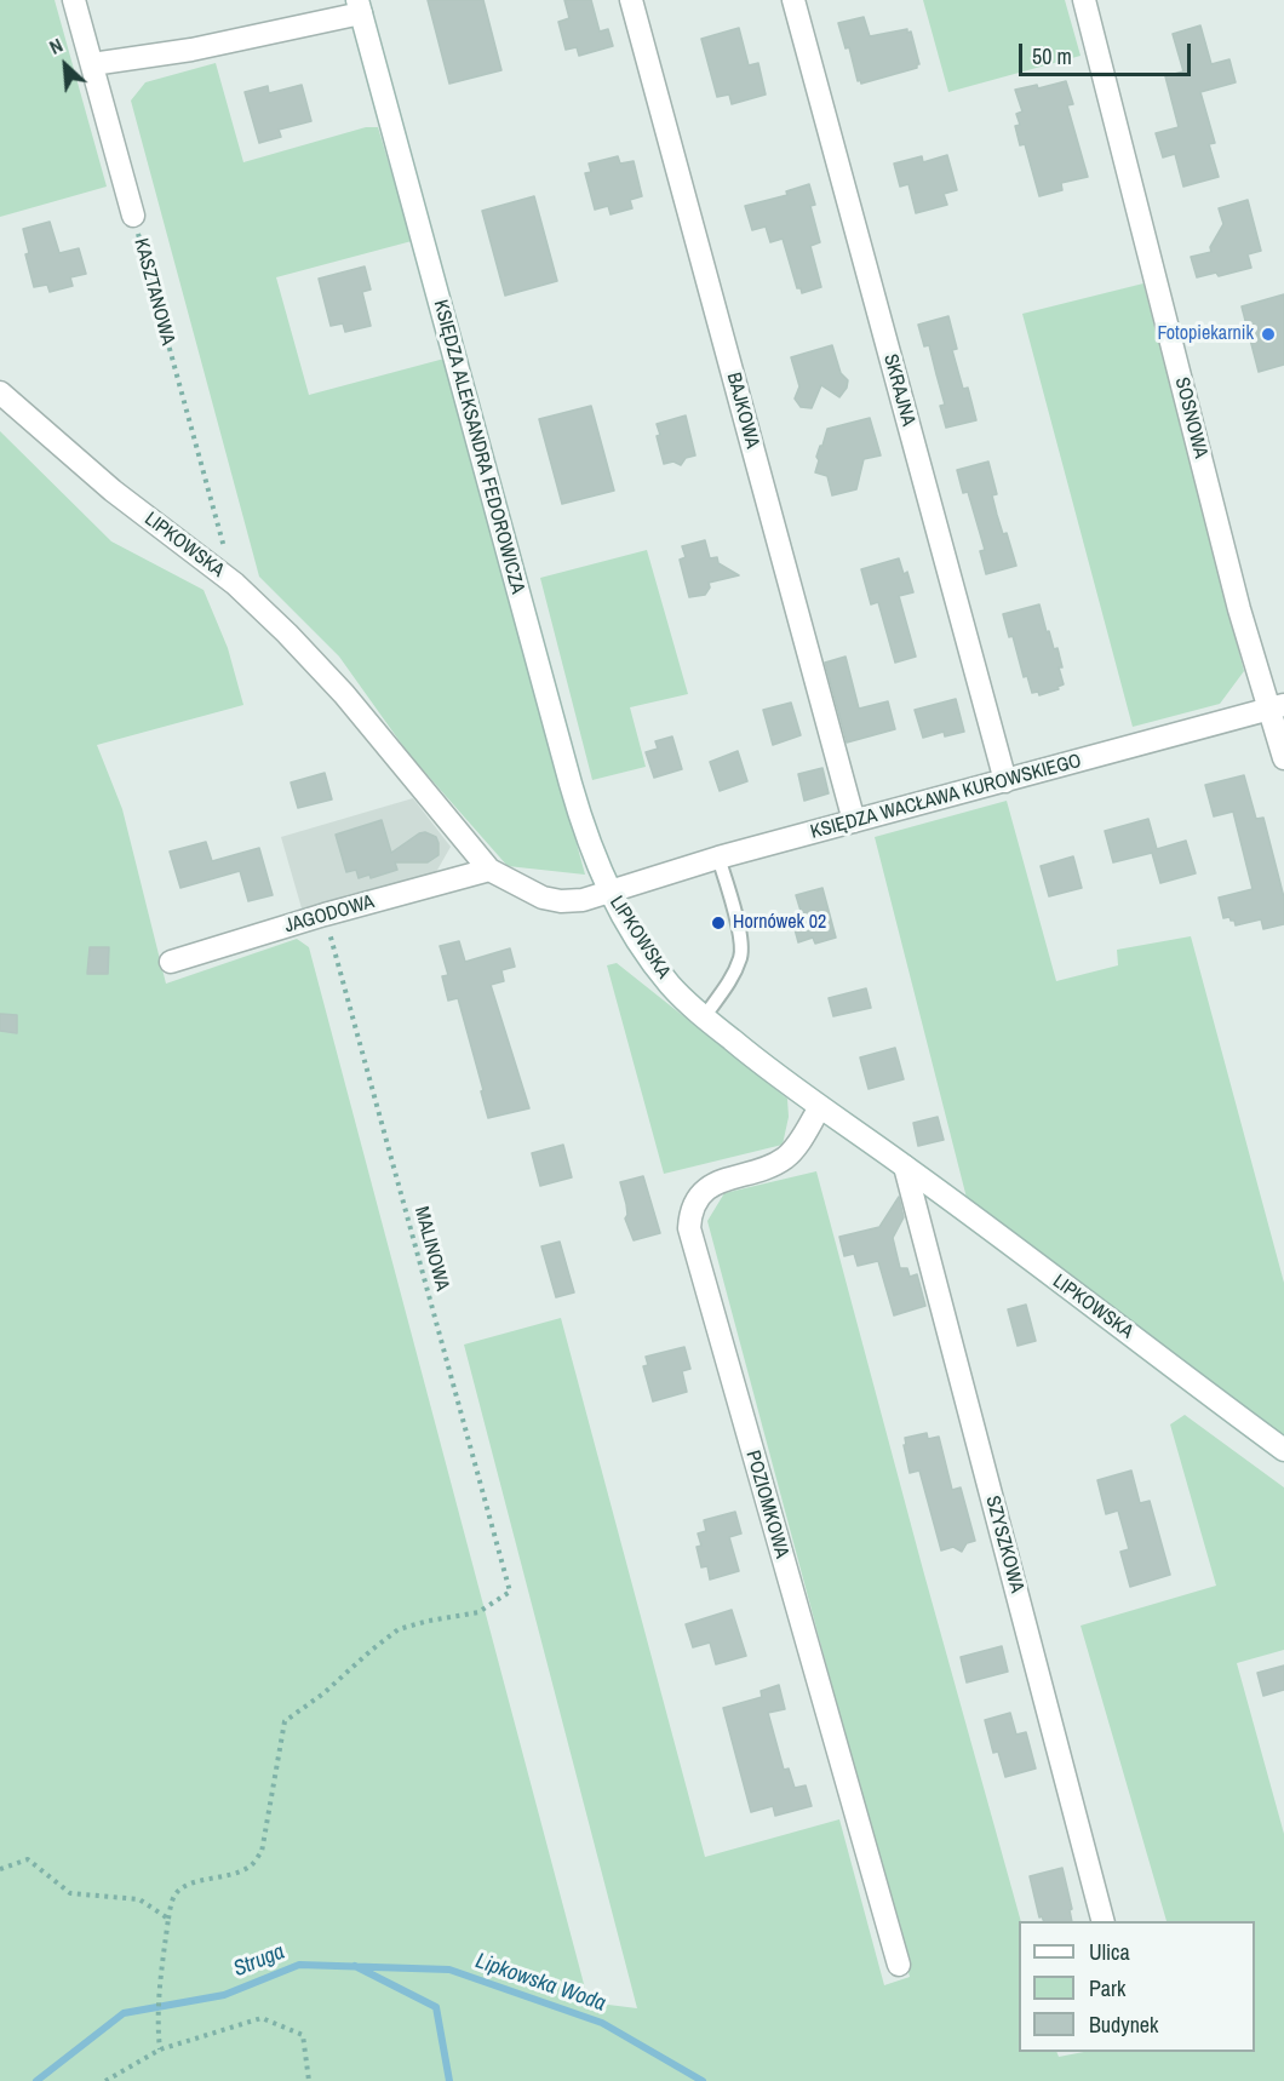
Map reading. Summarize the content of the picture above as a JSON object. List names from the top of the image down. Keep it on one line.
{"streets":{"street":["KASZTANOWA","SKRAJNA","BAJKOWA","SOSNOWA","KSIĘDZA ALEKSANDRA FEDOROWICZA","LIPKOWSKA","KSIĘDZA WACŁAWA KUROWSKIEGO","JAGODOWA","POZIOMKOWA","SZYSZKOWA"],"path":["MALINOWA"]},"crossings":[["KASZTANOWA","LIPKOWSKA"],["SKRAJNA","KSIĘDZA WACŁAWA KUROWSKIEGO"],["BAJKOWA","KSIĘDZA WACŁAWA KUROWSKIEGO"],["SOSNOWA","KSIĘDZA WACŁAWA KUROWSKIEGO"],["KSIĘDZA ALEKSANDRA FEDOROWICZA","LIPKOWSKA"],["KSIĘDZA ALEKSANDRA FEDOROWICZA","KSIĘDZA WACŁAWA KUROWSKIEGO"],["LIPKOWSKA","KSIĘDZA WACŁAWA KUROWSKIEGO"],["LIPKOWSKA","JAGODOWA"],["LIPKOWSKA","POZIOMKOWA"],["LIPKOWSKA","SZYSZKOWA"],["JAGODOWA","MALINOWA"]],"water":["Struga","Lipkowska Woda"],"places":["Fotopiekarnik","Hornówek 02"],"legend":["Ulica","Park","Budynek"],"scale_bar":"50 m","north":"top left"}
